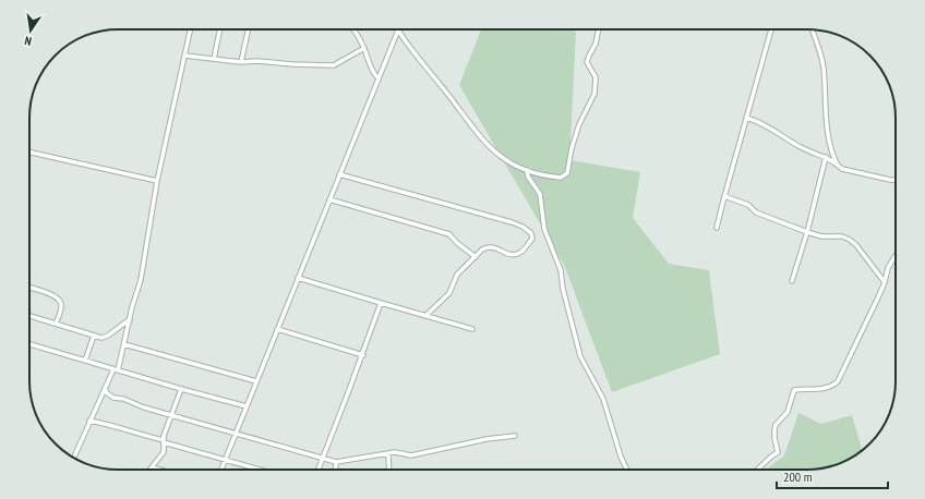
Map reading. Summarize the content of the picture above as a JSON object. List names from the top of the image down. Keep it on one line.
{"scale_bar":"200 m","north":"bottom"}
